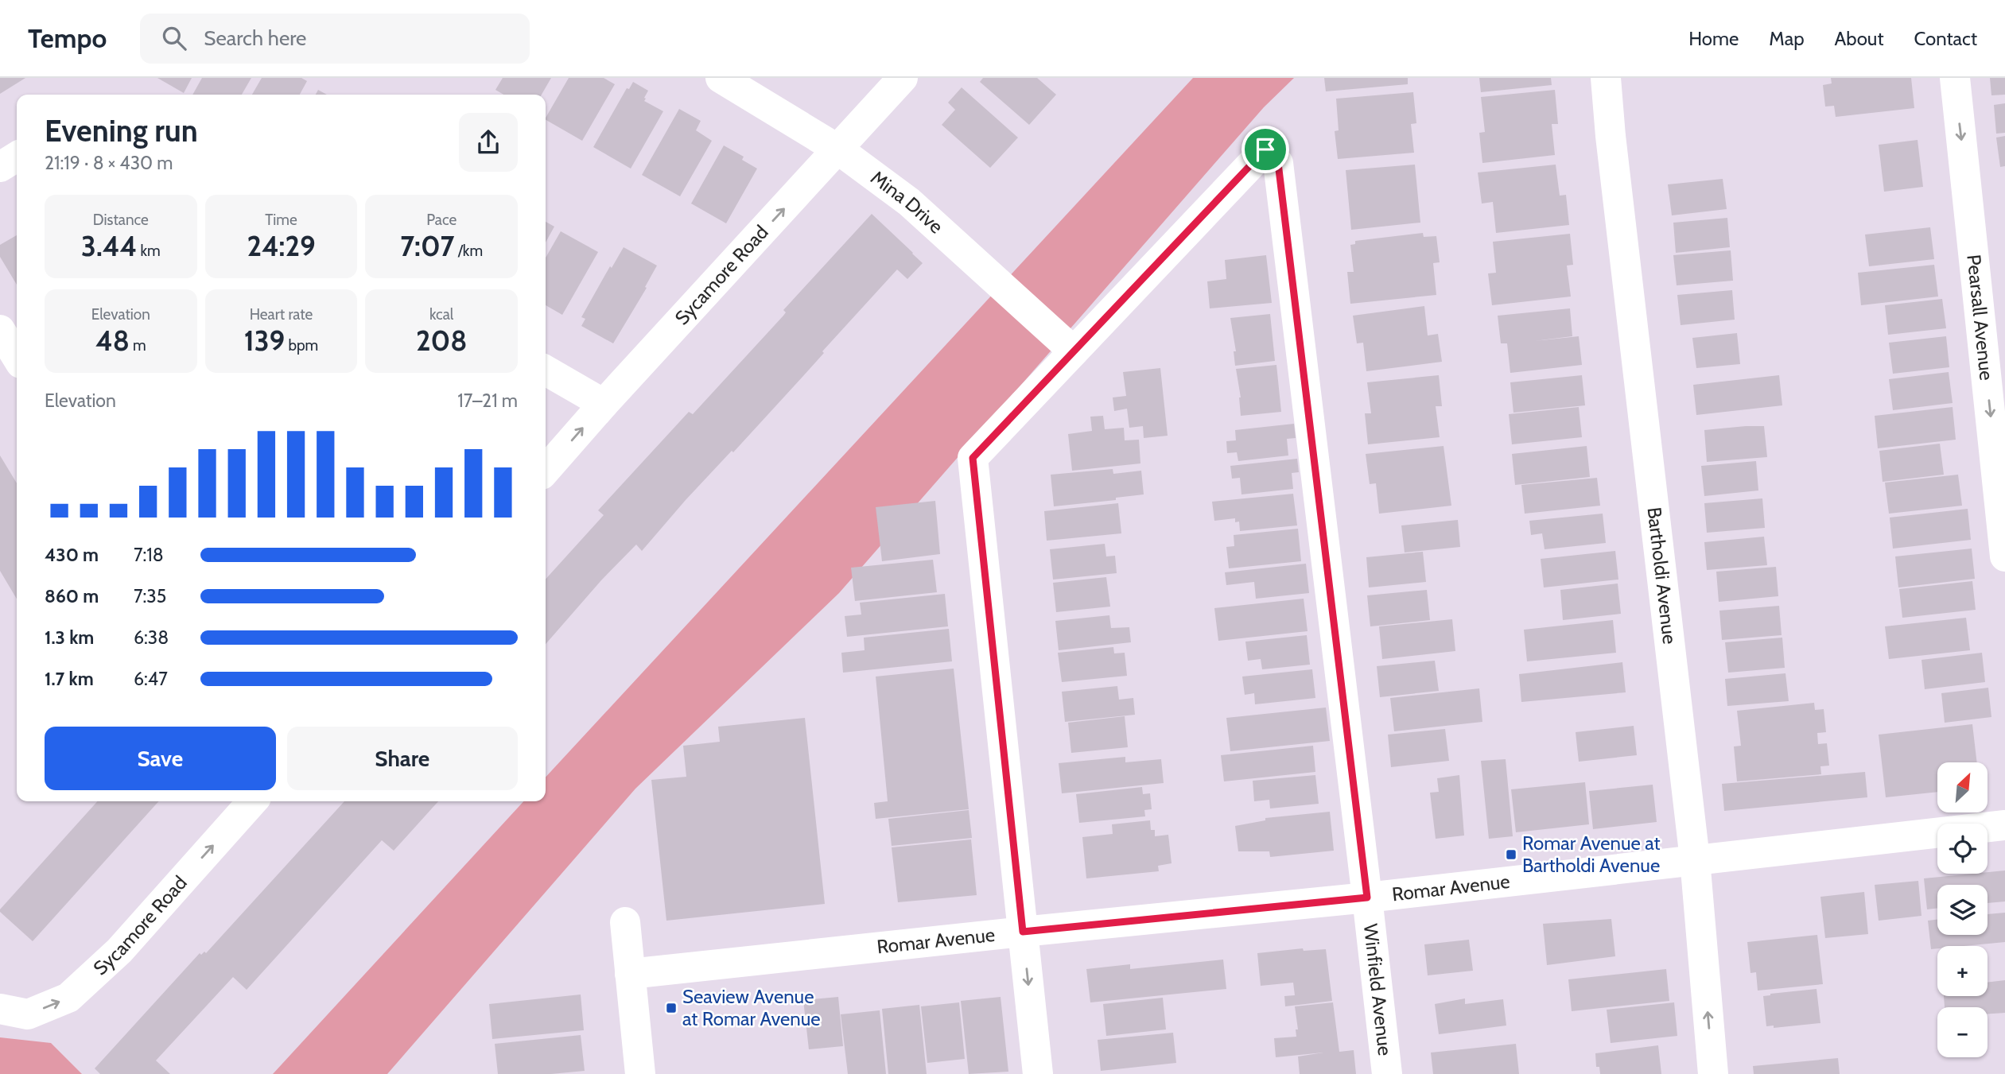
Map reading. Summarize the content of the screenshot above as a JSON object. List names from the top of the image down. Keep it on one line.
{"streets":{"street":["Mina Drive","Sycamore Road","Pearsall Avenue","Bartholdi Avenue","Romar Avenue","Winfield Avenue"]},"crossings":[["Mina Drive","Sycamore Road"],["Mina Drive","Winfield Avenue"],["Bartholdi Avenue","Romar Avenue"],["Romar Avenue","Winfield Avenue"]],"one_way":["Sycamore Road","Pearsall Avenue"],"places":{"transit":["Romar Avenue at Bartholdi Avenue","Seaview Avenue at Romar Avenue"]},"north":"top right","page":{"header":"Tempo","search":"Search here","nav":["Home","Map","About","Contact"],"heading":["Evening run","21:19 · 8 × 430 m"],"stats":[["Distance","3.44 km"],["Time","24:29"],["Pace","7:07 /km"],["Elevation","48 m"],["Heart rate","139 bpm"],["kcal","208"]],"chart":["Elevation","17–21 m"],"list":[{"name":"430 m","note":"7:18"},{"name":"860 m","note":"7:35"},{"name":"1.3 km","note":"6:38"},{"name":"1.7 km","note":"6:47"}],"buttons":["Save","Share"],"map_buttons":["+","−"]}}
